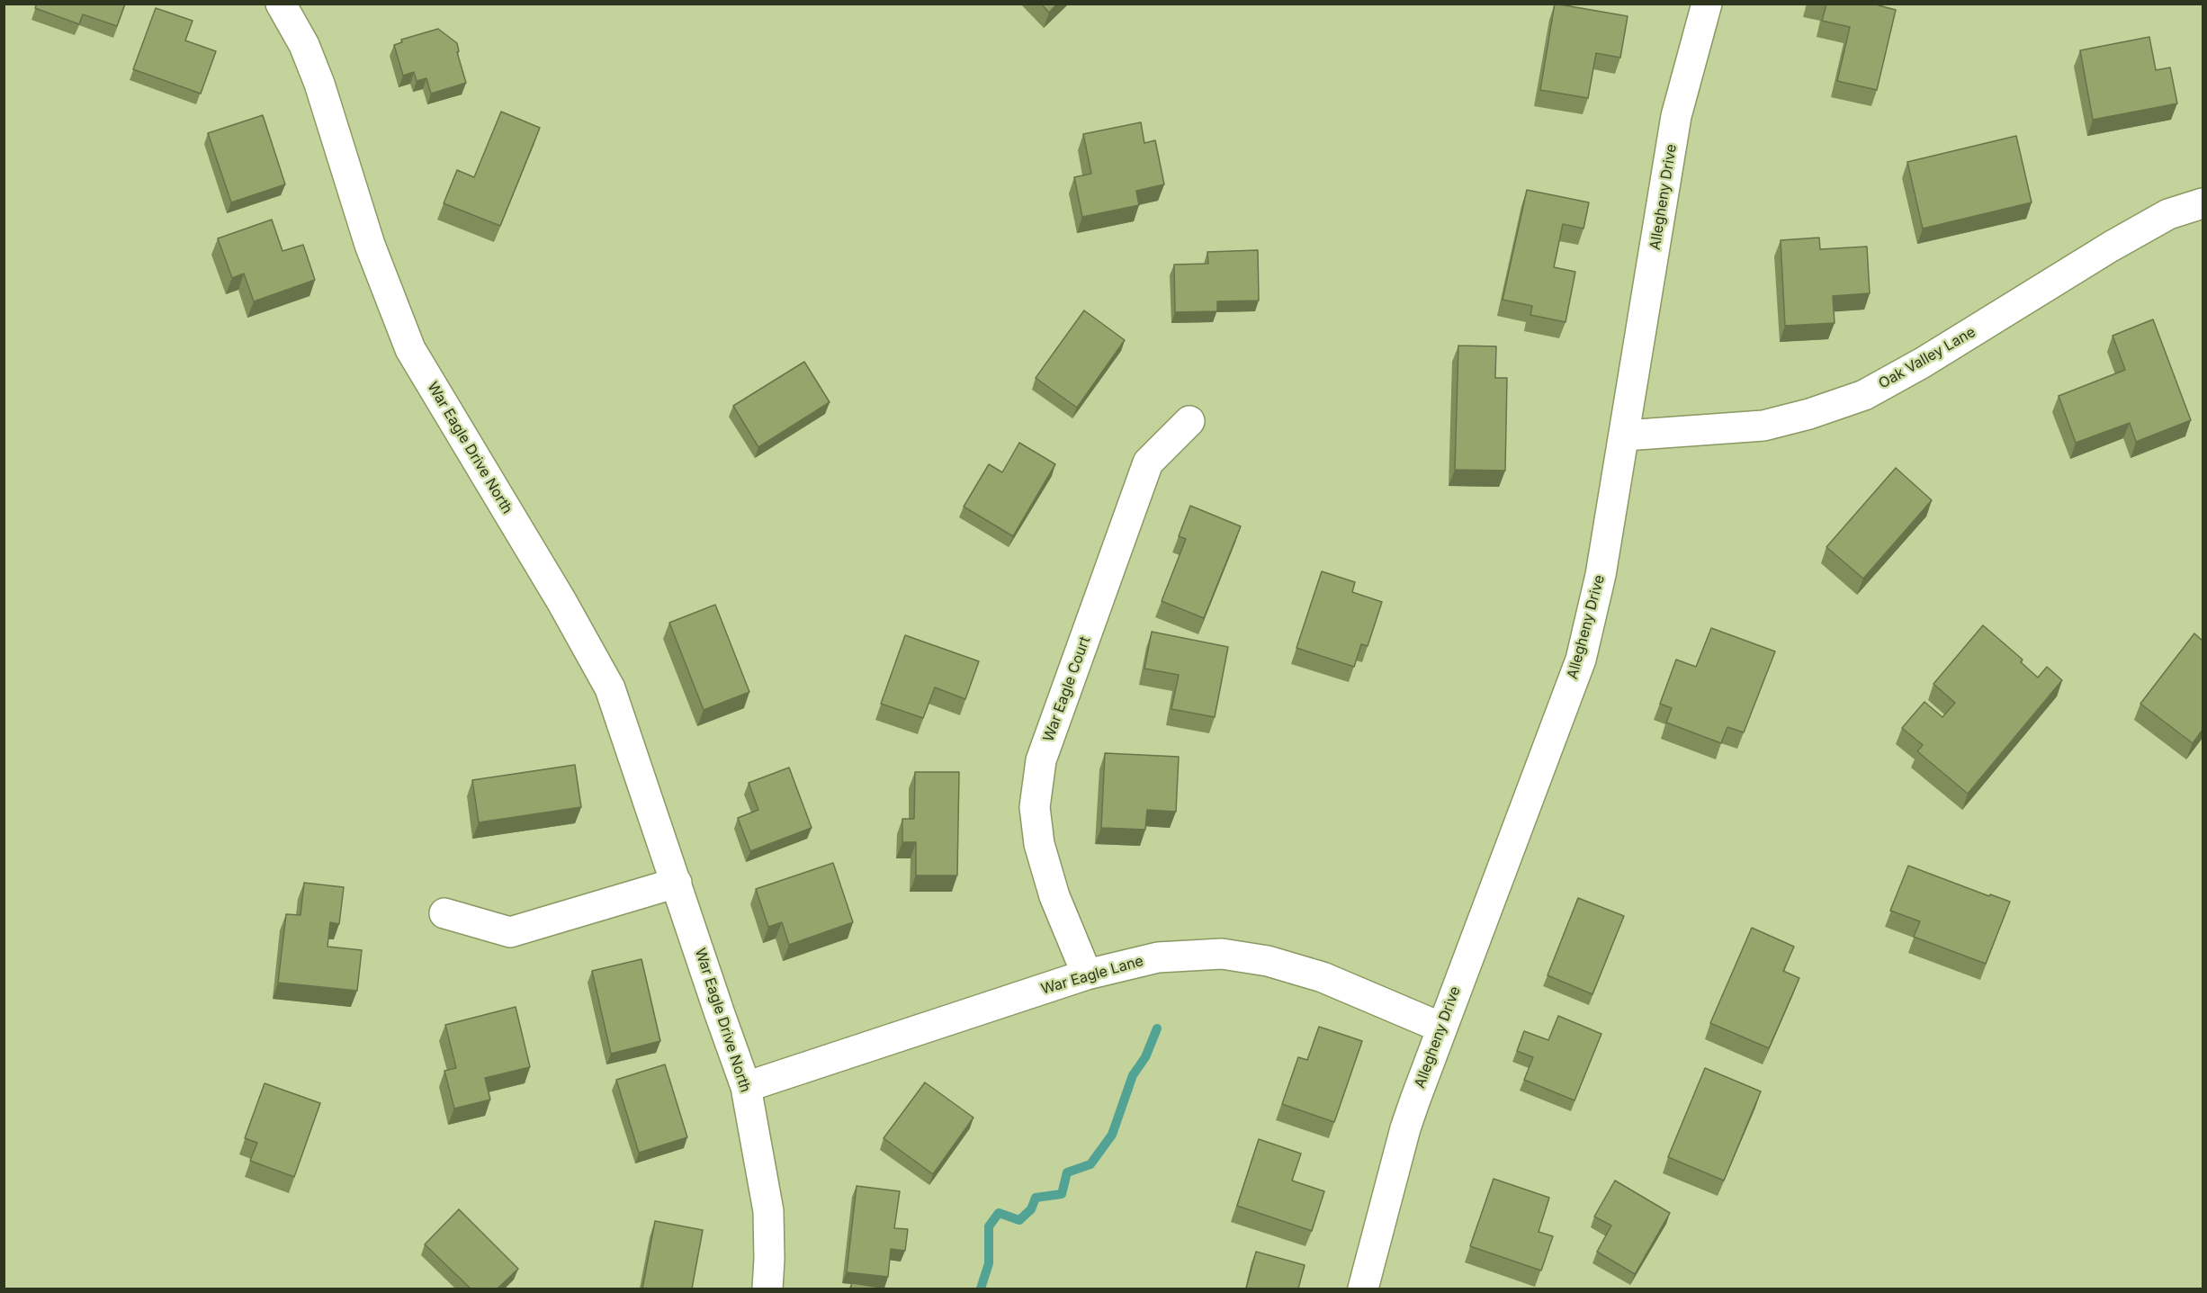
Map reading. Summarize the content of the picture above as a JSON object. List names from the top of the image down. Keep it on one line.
{"streets":{"street":["Allegheny Drive","Oak Valley Lane","War Eagle Drive North","War Eagle Court","War Eagle Lane"]},"crossings":[["Allegheny Drive","Oak Valley Lane"],["Allegheny Drive","War Eagle Lane"],["War Eagle Drive North","War Eagle Lane"],["War Eagle Court","War Eagle Lane"]]}
